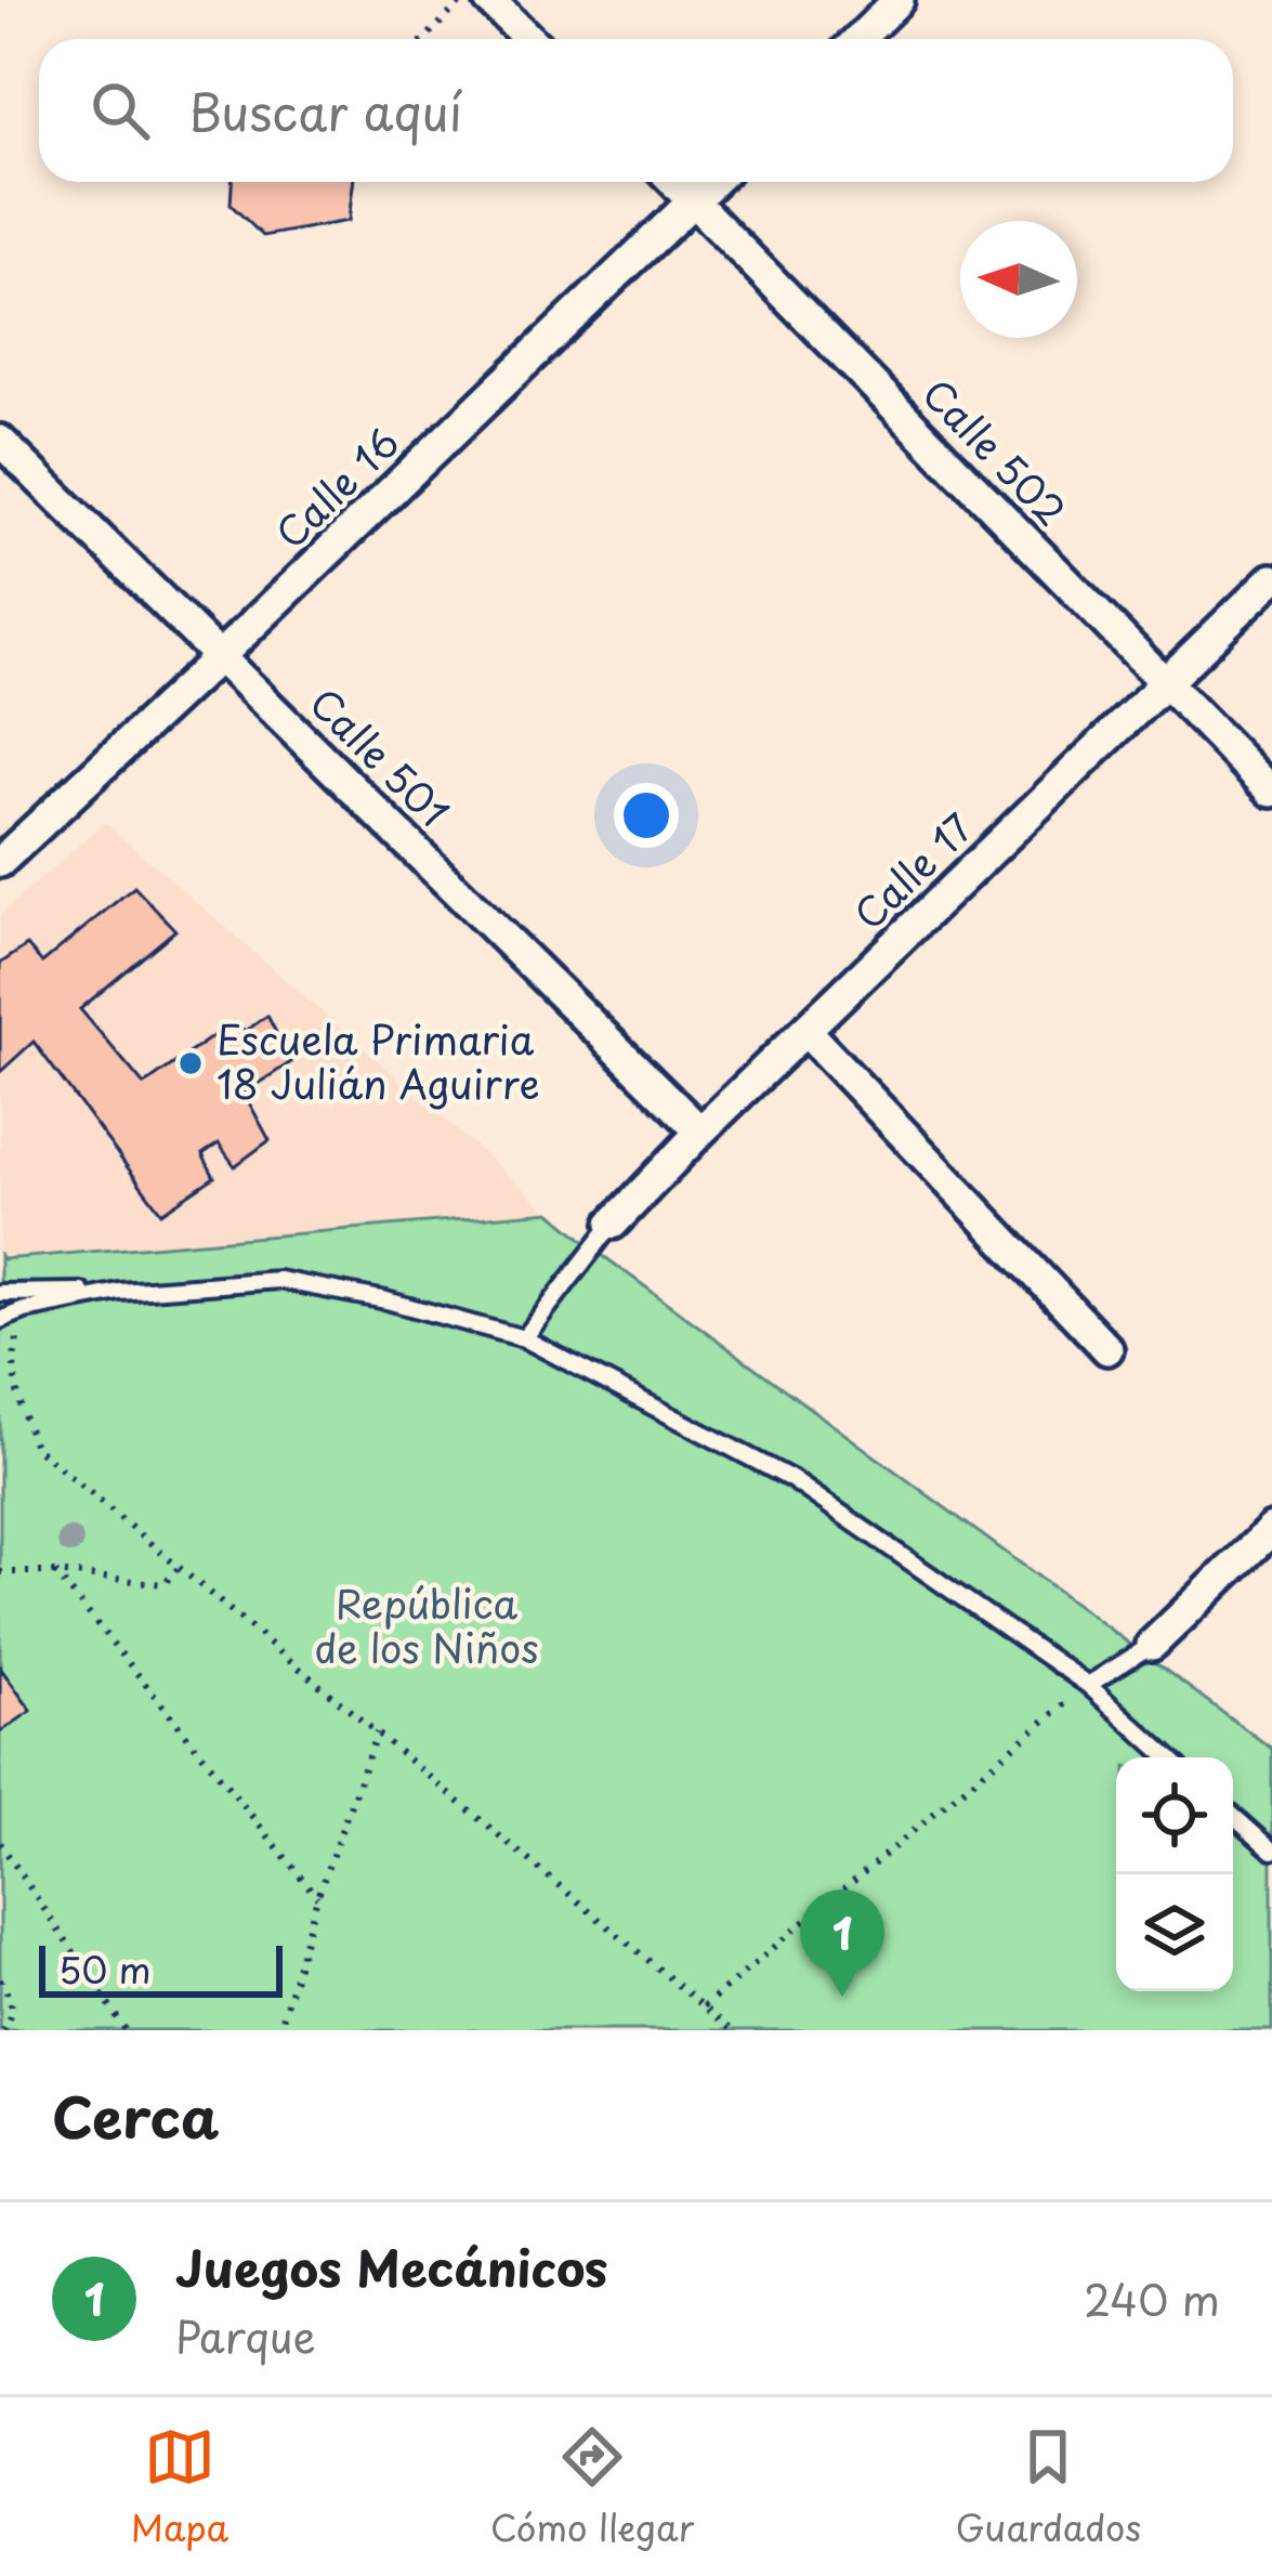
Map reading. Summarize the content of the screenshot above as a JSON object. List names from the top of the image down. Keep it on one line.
{"streets":{"street":["Calle 502","Calle 16","Calle 501","Calle 17"]},"crossings":[["Calle 502","Calle 16"],["Calle 502","Calle 17"],["Calle 16","Calle 501"],["Calle 501","Calle 17"]],"parks":["República de los Niños"],"places":["Escuela Primaria 18 Julián Aguirre"],"scale_bar":"50 m","north":"left","page":{"search":"Buscar aquí","pins":"1","scale":"50 m","heading":"Cerca","list":[{"mark":"1","name":"Juegos Mecánicos","note":"Parque","value":"240 m"}],"nav":["Mapa","Cómo llegar","Guardados"]}}
